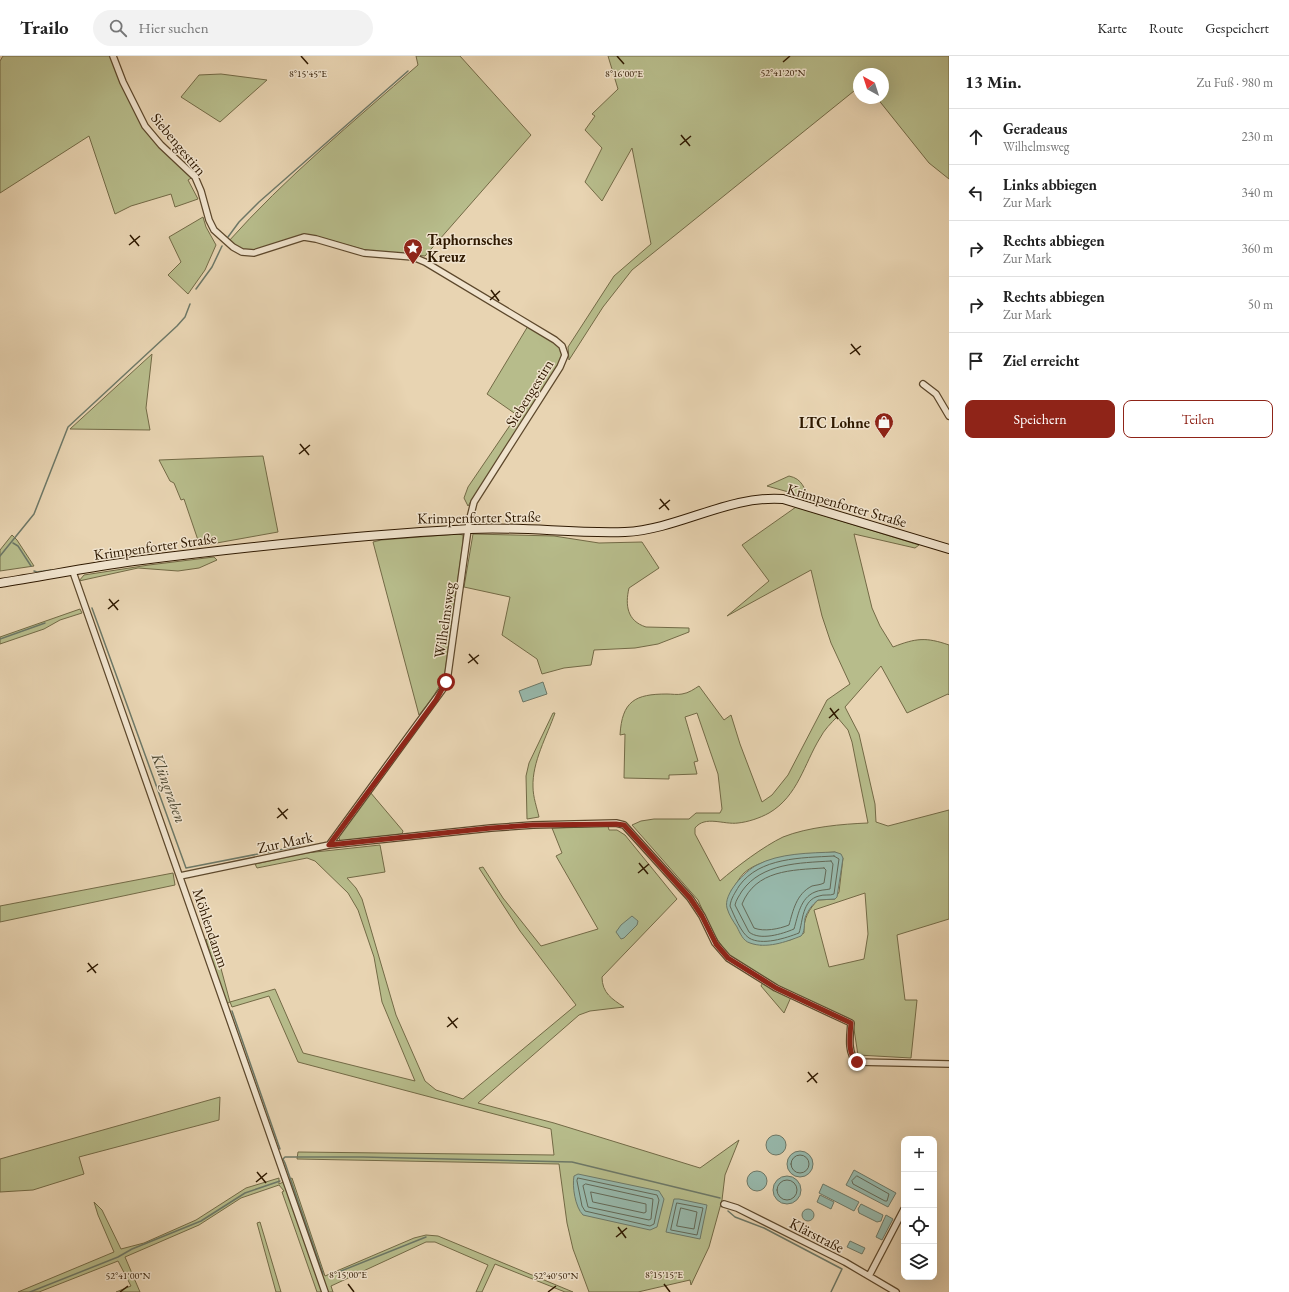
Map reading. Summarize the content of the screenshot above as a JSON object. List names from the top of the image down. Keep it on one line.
{"streets":{"street":["Siebengestirn","Krimpenforter Straße","Wilhelmsweg","Zur Mark","Möhlendamm","Klärstraße"]},"crossings":[["Siebengestirn","Krimpenforter Straße"],["Siebengestirn","Wilhelmsweg"],["Krimpenforter Straße","Wilhelmsweg"],["Krimpenforter Straße","Möhlendamm"],["Wilhelmsweg","Zur Mark"],["Zur Mark","Möhlendamm"]],"water":["Klüngraben"],"places":{"place":["Taphornsches Kreuz"],"shop":["LTC Lohne"]},"north":"top left","page":{"header":"Trailo","search":"Hier suchen","nav":["Karte","Route","Gespeichert"],"heading":["13 Min.","Zu Fuß · 980 m"],"list":[["Geradeaus","Wilhelmsweg","230 m"],["Links abbiegen","Zur Mark","340 m"],["Rechts abbiegen","Zur Mark","360 m"],["Rechts abbiegen","Zur Mark","50 m"],"Ziel erreicht"],"buttons":["Speichern","Teilen"],"map_buttons":["+","−"]},"coordinates":["52°41'20\"N","8°15'45\"E","8°16'00\"E","8°15'00\"E","8°15'15\"E","52°41'00\"N","52°40'50\"N"]}
